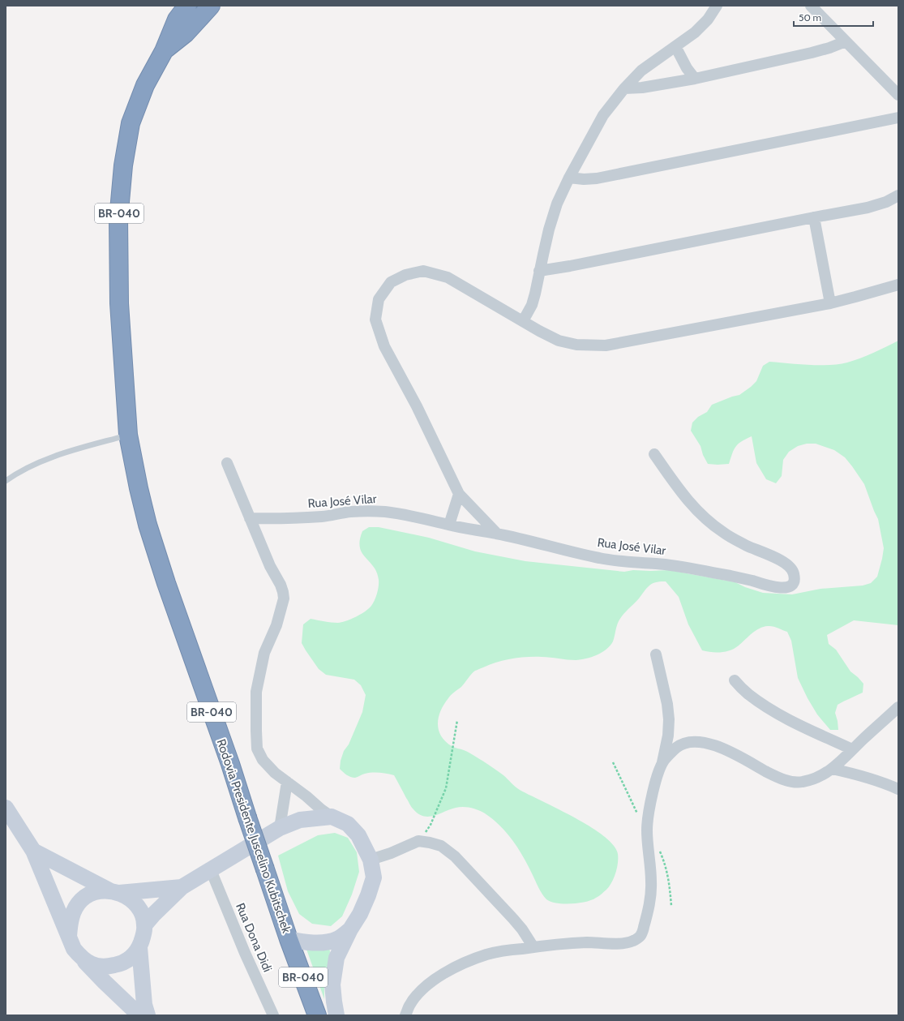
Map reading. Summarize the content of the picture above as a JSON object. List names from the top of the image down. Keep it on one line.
{"streets":{"highway":["BR-040","Rodovia Presidente Juscelino Kubitschek"],"street":["Rua José Vilar","Rua Dona Didi"]},"scale_bar":"50 m"}
